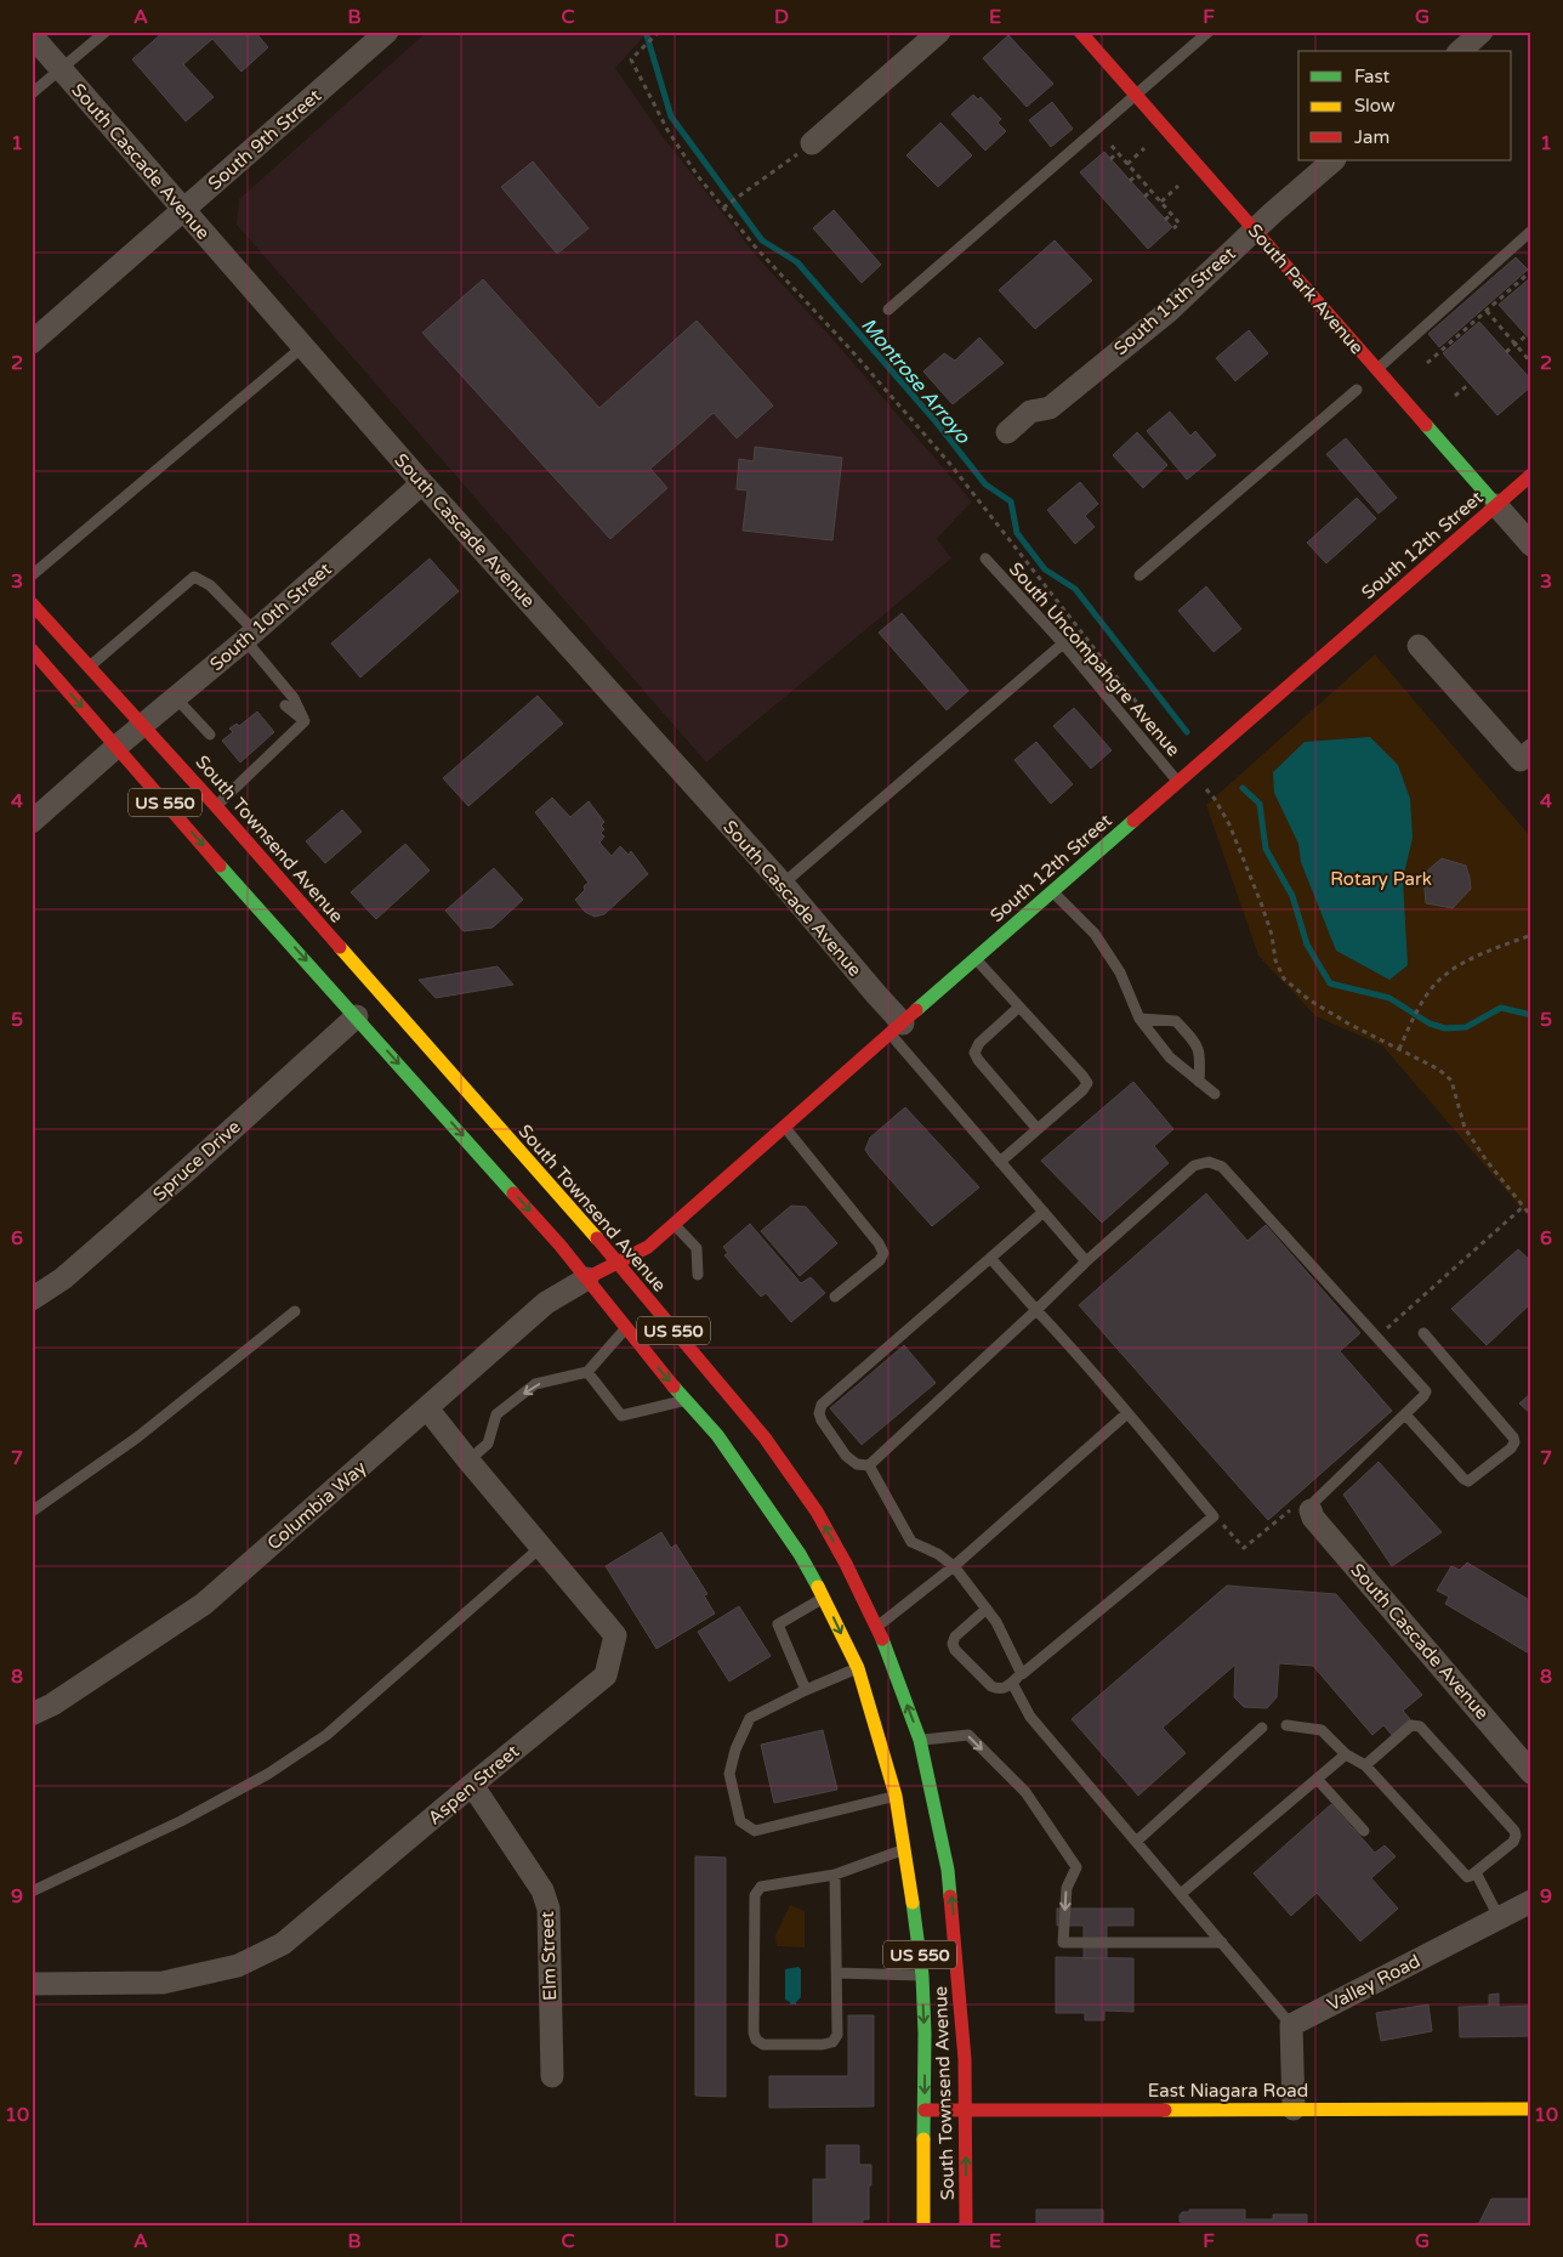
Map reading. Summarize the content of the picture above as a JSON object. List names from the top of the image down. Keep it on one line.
{"streets":{"main road":["South Park Avenue","South 12th Street","US 550","South Townsend Avenue","East Niagara Road"],"street":["South 9th Street","South Cascade Avenue","South 11th Street","South 10th Street","Spruce Drive","Columbia Way","Aspen Street","Elm Street","Valley Road"],"lane":["South Uncompahgre Avenue"]},"crossings":[["South 9th Street","South Cascade Avenue"],["South Cascade Avenue","South 12th Street"],["South Cascade Avenue","South 10th Street"],["South Park Avenue","South 11th Street"],["South Park Avenue","South 12th Street"],["South 12th Street","South Uncompahgre Avenue"],["South 12th Street","South Townsend Avenue"],["South 12th Street","Columbia Way"],["South 10th Street","South Townsend Avenue"],["South Townsend Avenue","Spruce Drive"],["South Townsend Avenue","Columbia Way"],["South Townsend Avenue","East Niagara Road"],["Columbia Way","Aspen Street"],["Aspen Street","Elm Street"]],"water":["Montrose Arroyo"],"parks":["Rotary Park"],"legend":["Fast","Slow","Jam"],"grid":{"columns":["A","B","C","D","E","F","G"],"rows":["1","2","3","4","5","6","7","8","9","10"]}}
